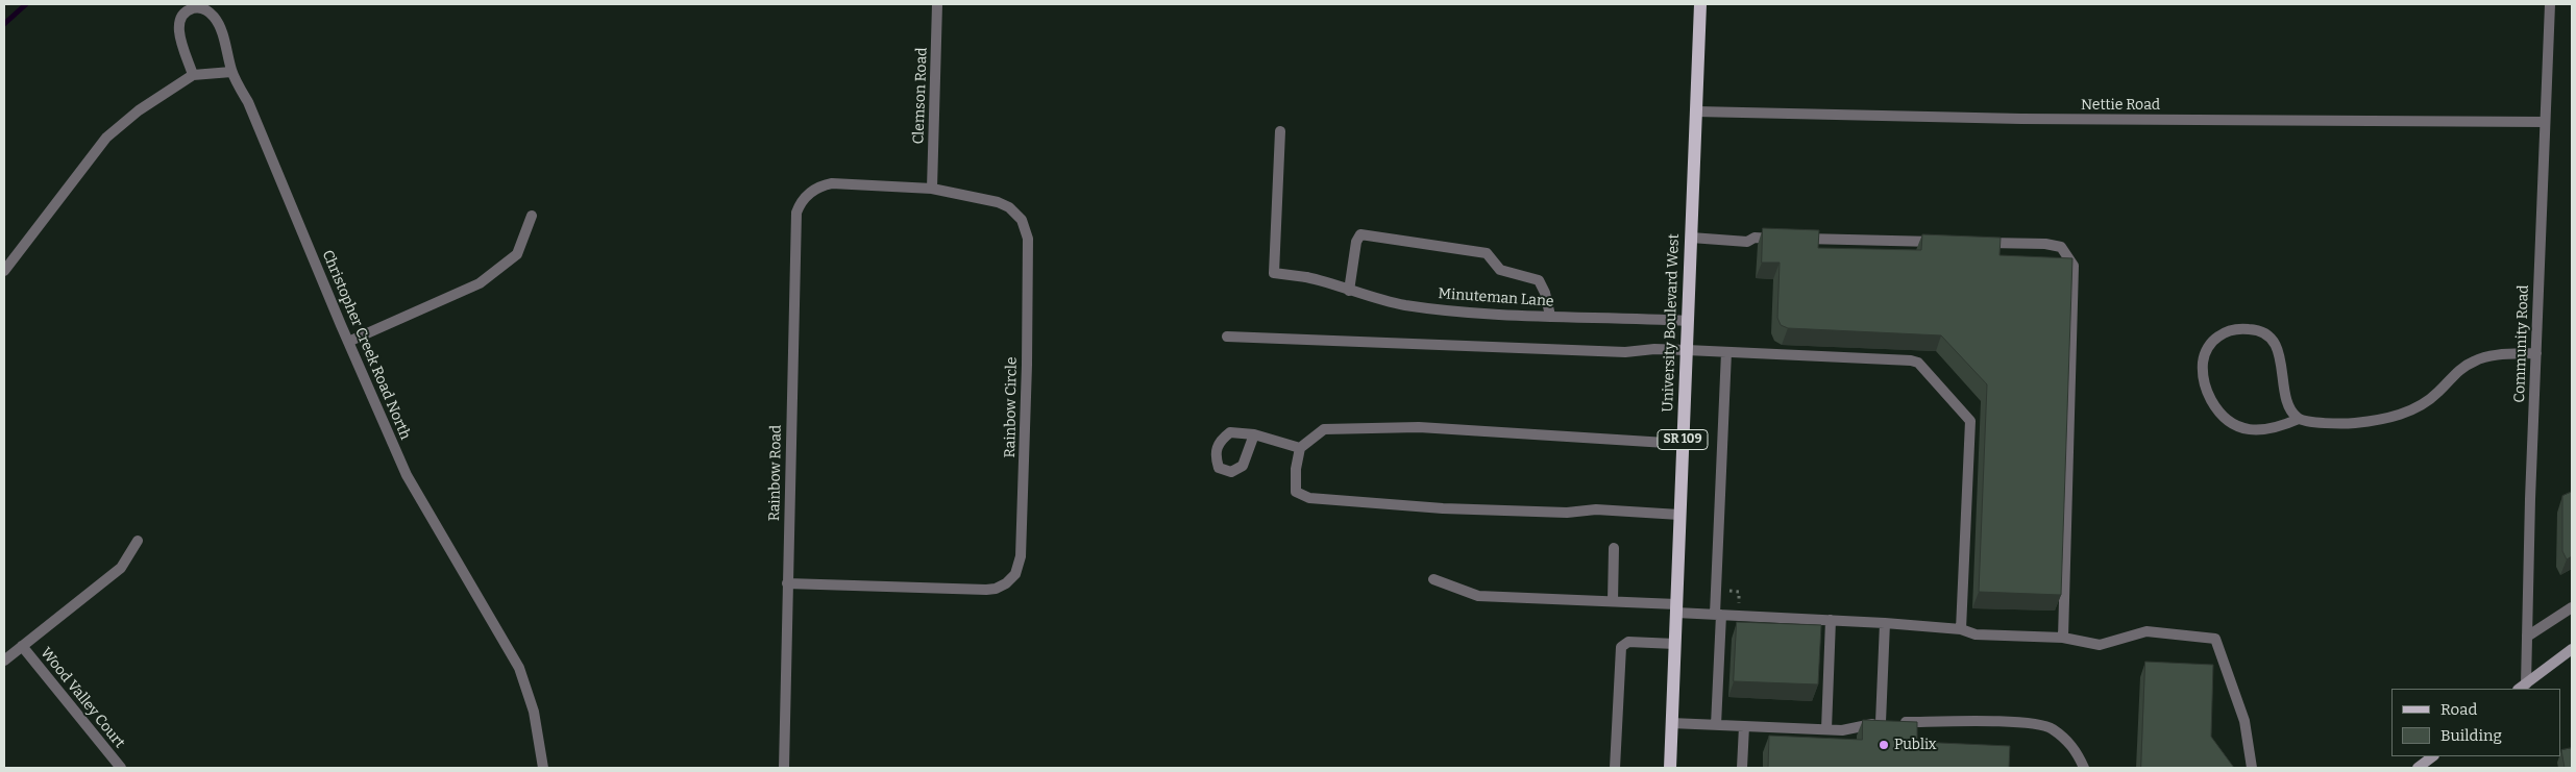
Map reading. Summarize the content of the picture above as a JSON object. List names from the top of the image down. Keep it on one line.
{"streets":{"main road":["University Boulevard West","SR 109"],"street":["Clemson Road","Nettie Road","Minuteman Lane","Community Road","Christopher Creek Road North","Rainbow Circle","Rainbow Road","Wood Valley Court"]},"crossings":[["Clemson Road","Rainbow Circle"],["Nettie Road","University Boulevard West"],["Nettie Road","Community Road"],["Minuteman Lane","University Boulevard West"],["Rainbow Circle","Rainbow Road"]],"places":["Publix"],"legend":["Road","Building"]}
